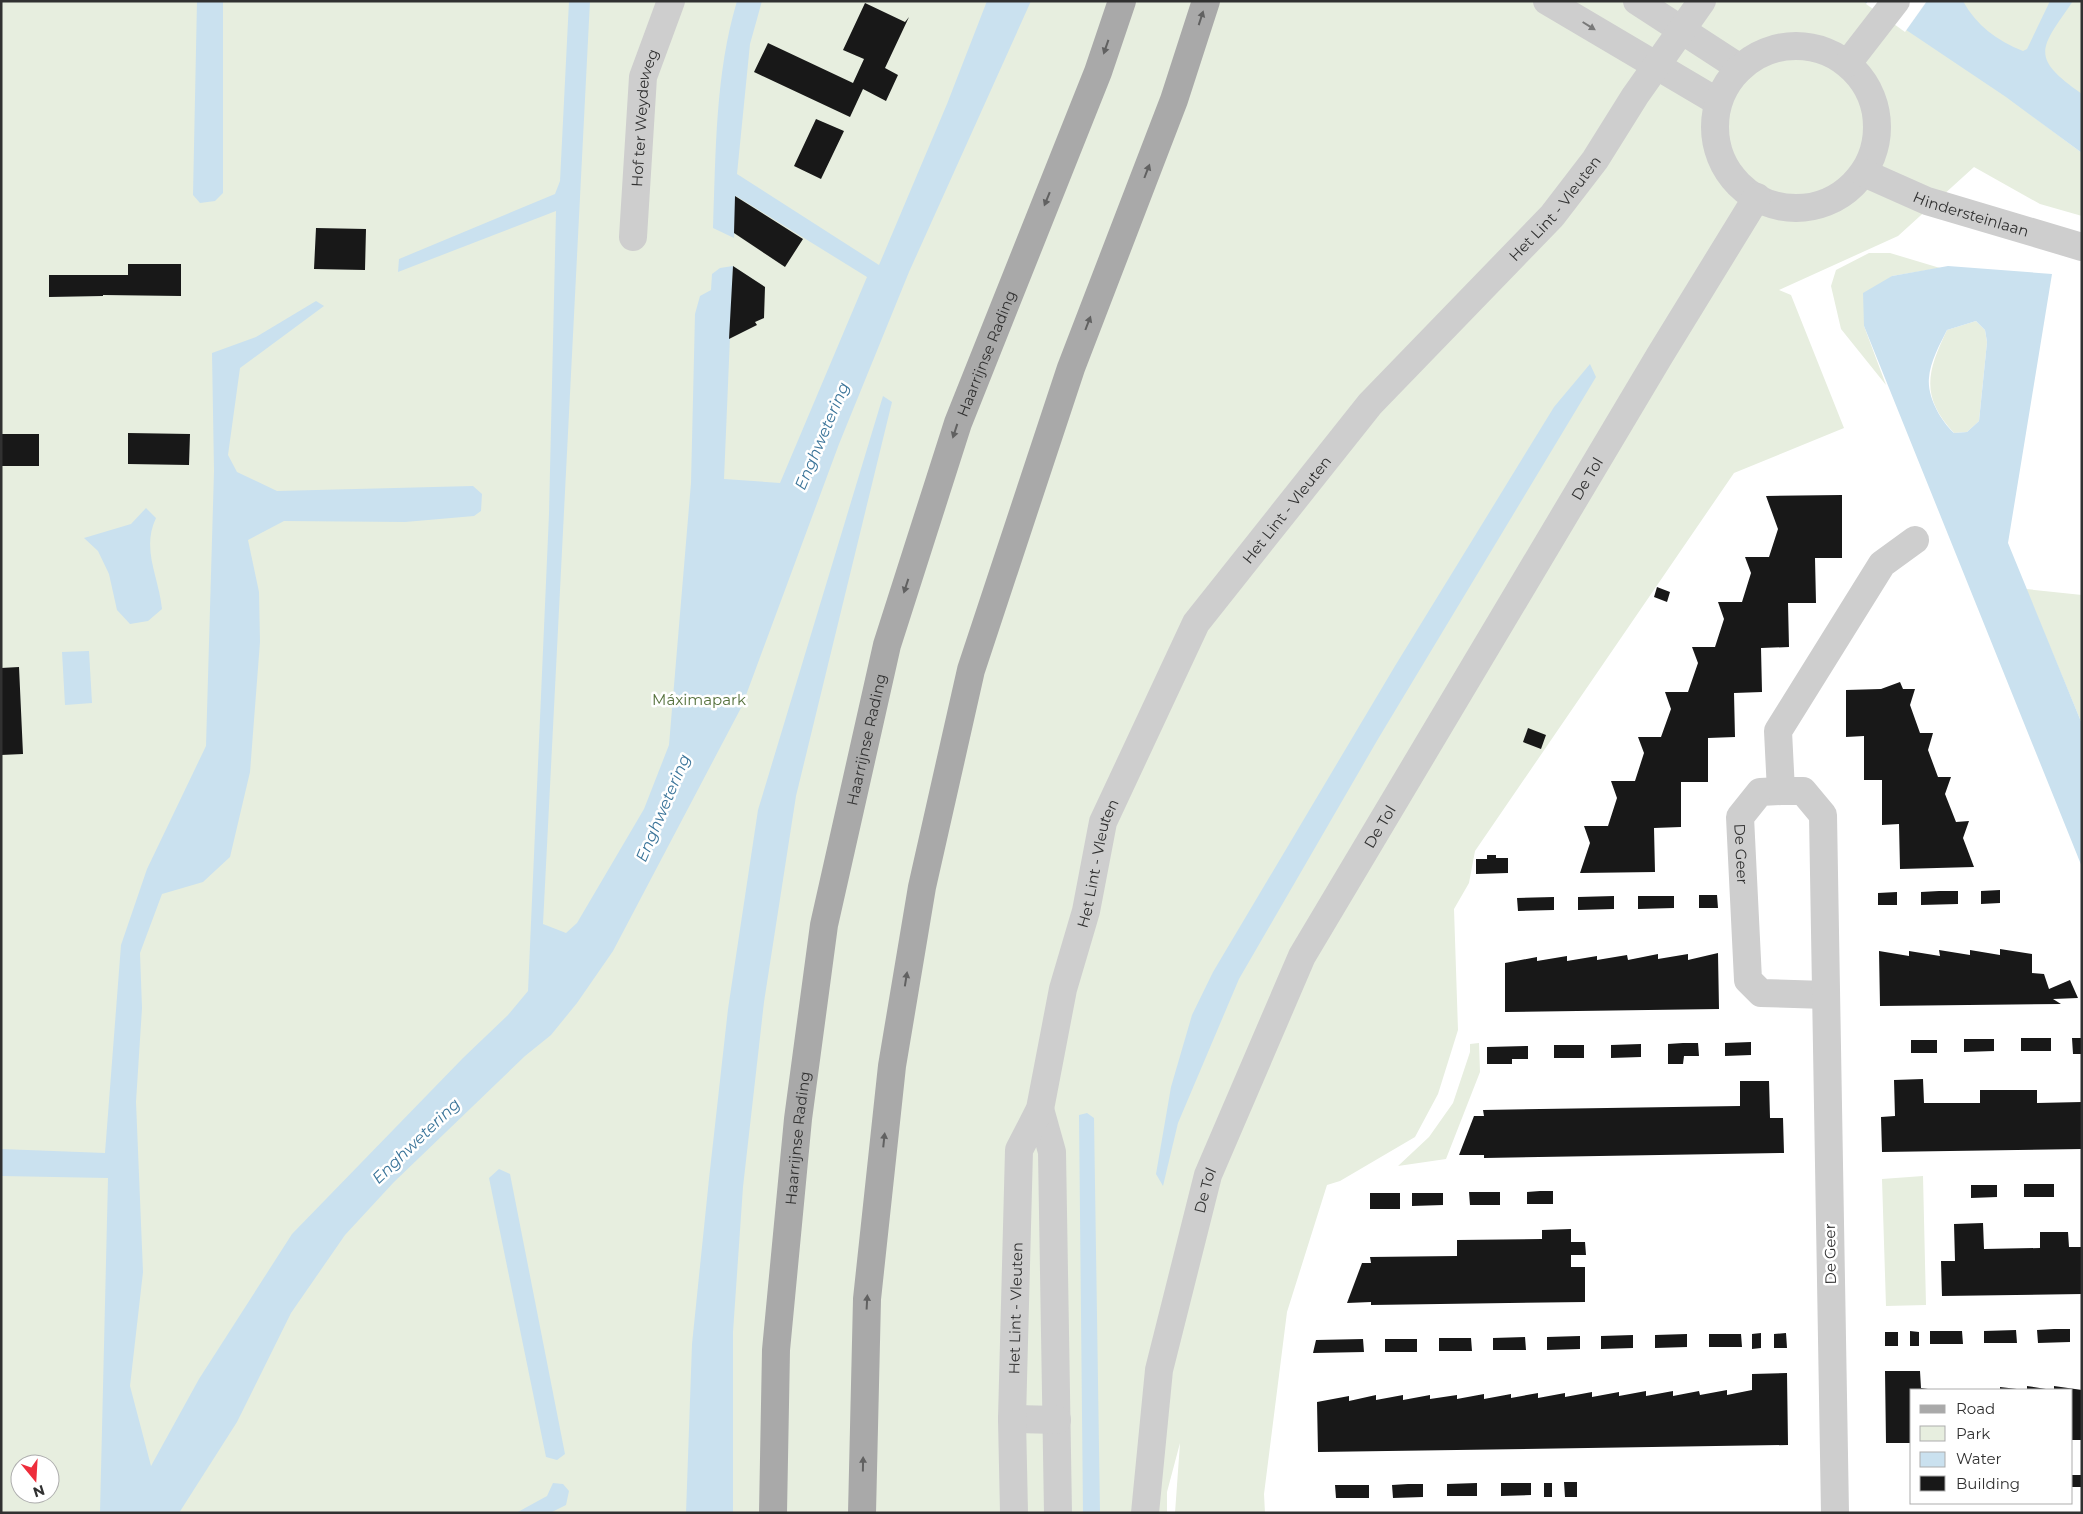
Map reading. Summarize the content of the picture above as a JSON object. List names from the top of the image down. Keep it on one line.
{"streets":{"main road":["Haarrijnse Rading"],"street":["Hof ter Weydeweg","Het Lint - Vleuten","Hindersteinlaan","De Tol","De Geer"]},"crossings":[["Hindersteinlaan","De Tol"]],"water":["Enghwetering"],"parks":["Máximapark"],"legend":["Road","Park","Water","Building"],"north":"bottom"}
